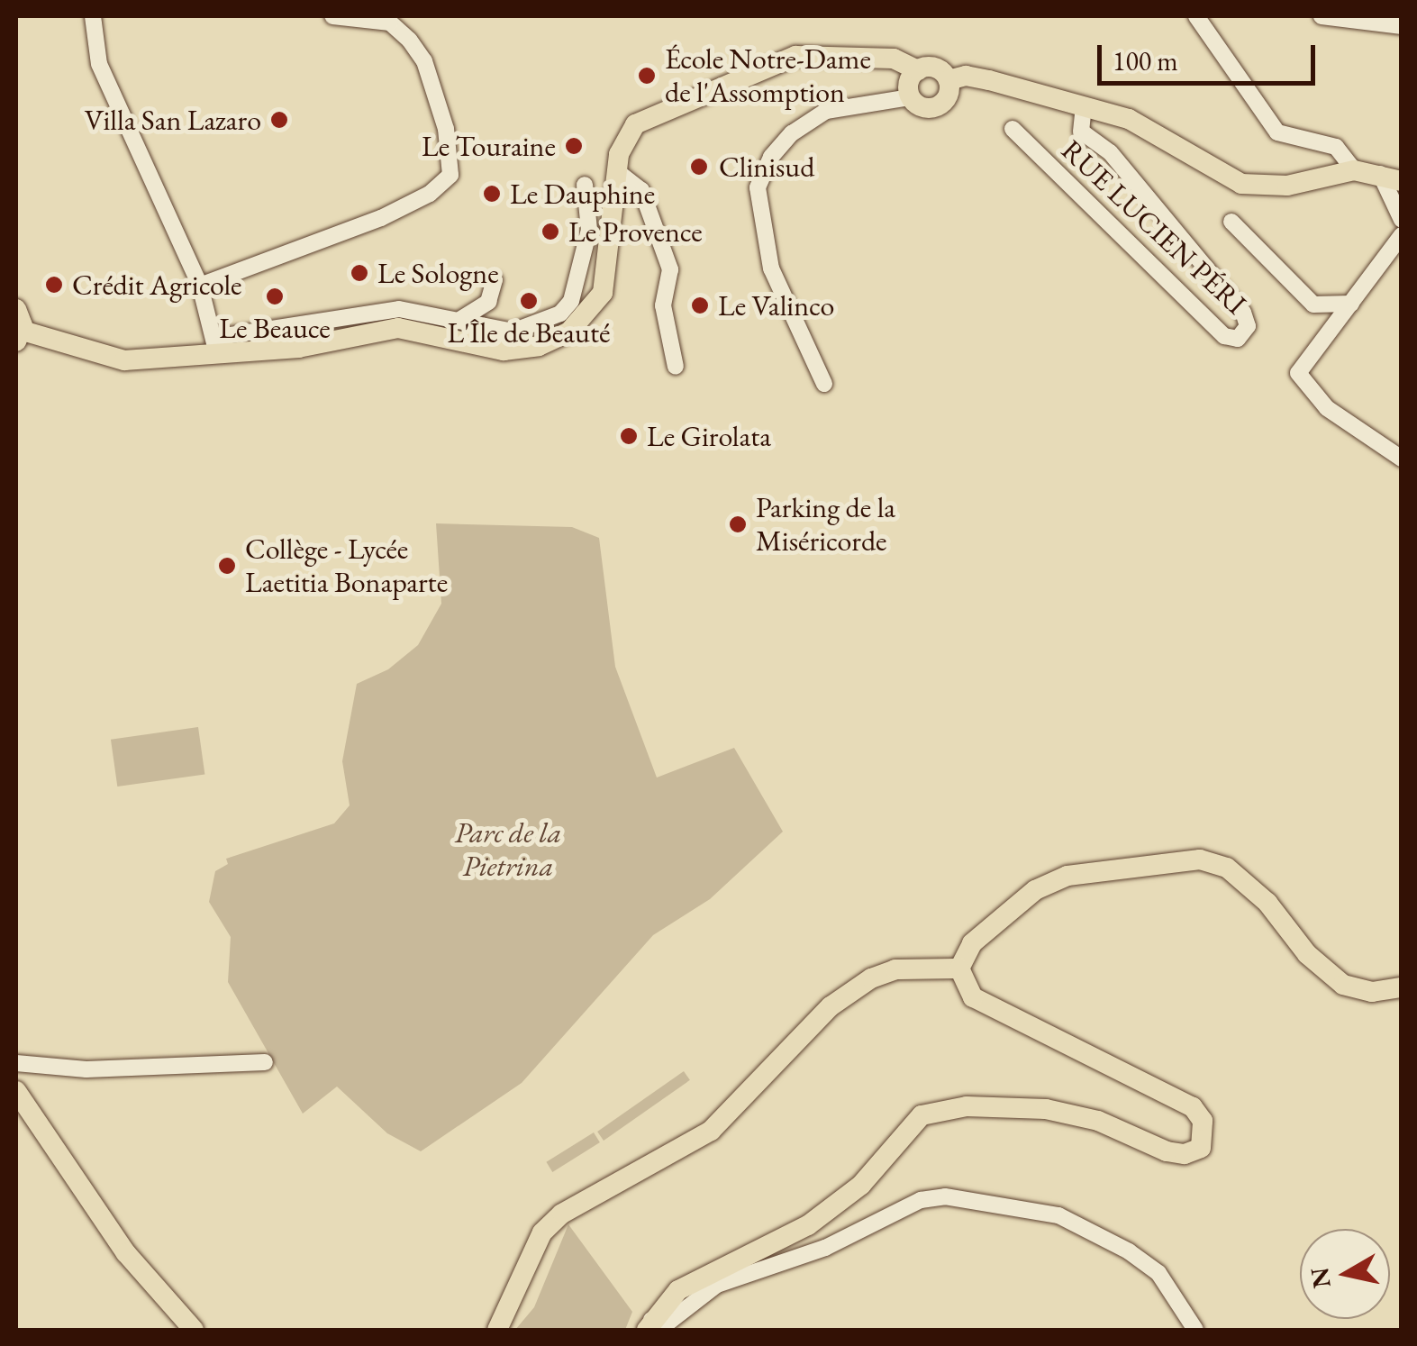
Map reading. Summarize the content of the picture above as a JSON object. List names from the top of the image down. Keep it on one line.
{"streets":{"street":["RUE LUCIEN PÉRI"]},"parks":["Parc de la Pietrina"],"places":["École Notre-Dame de l'Assomption","Villa San Lazaro","Le Touraine","Clinisud","Le Dauphine","Le Provence","Le Sologne","Crédit Agricole","Le Beauce","L'Île de Beauté","Le Valinco","Le Girolata","Parking de la Miséricorde","Collège - Lycée Laetitia Bonaparte"],"scale_bar":"100 m","north":"left"}
